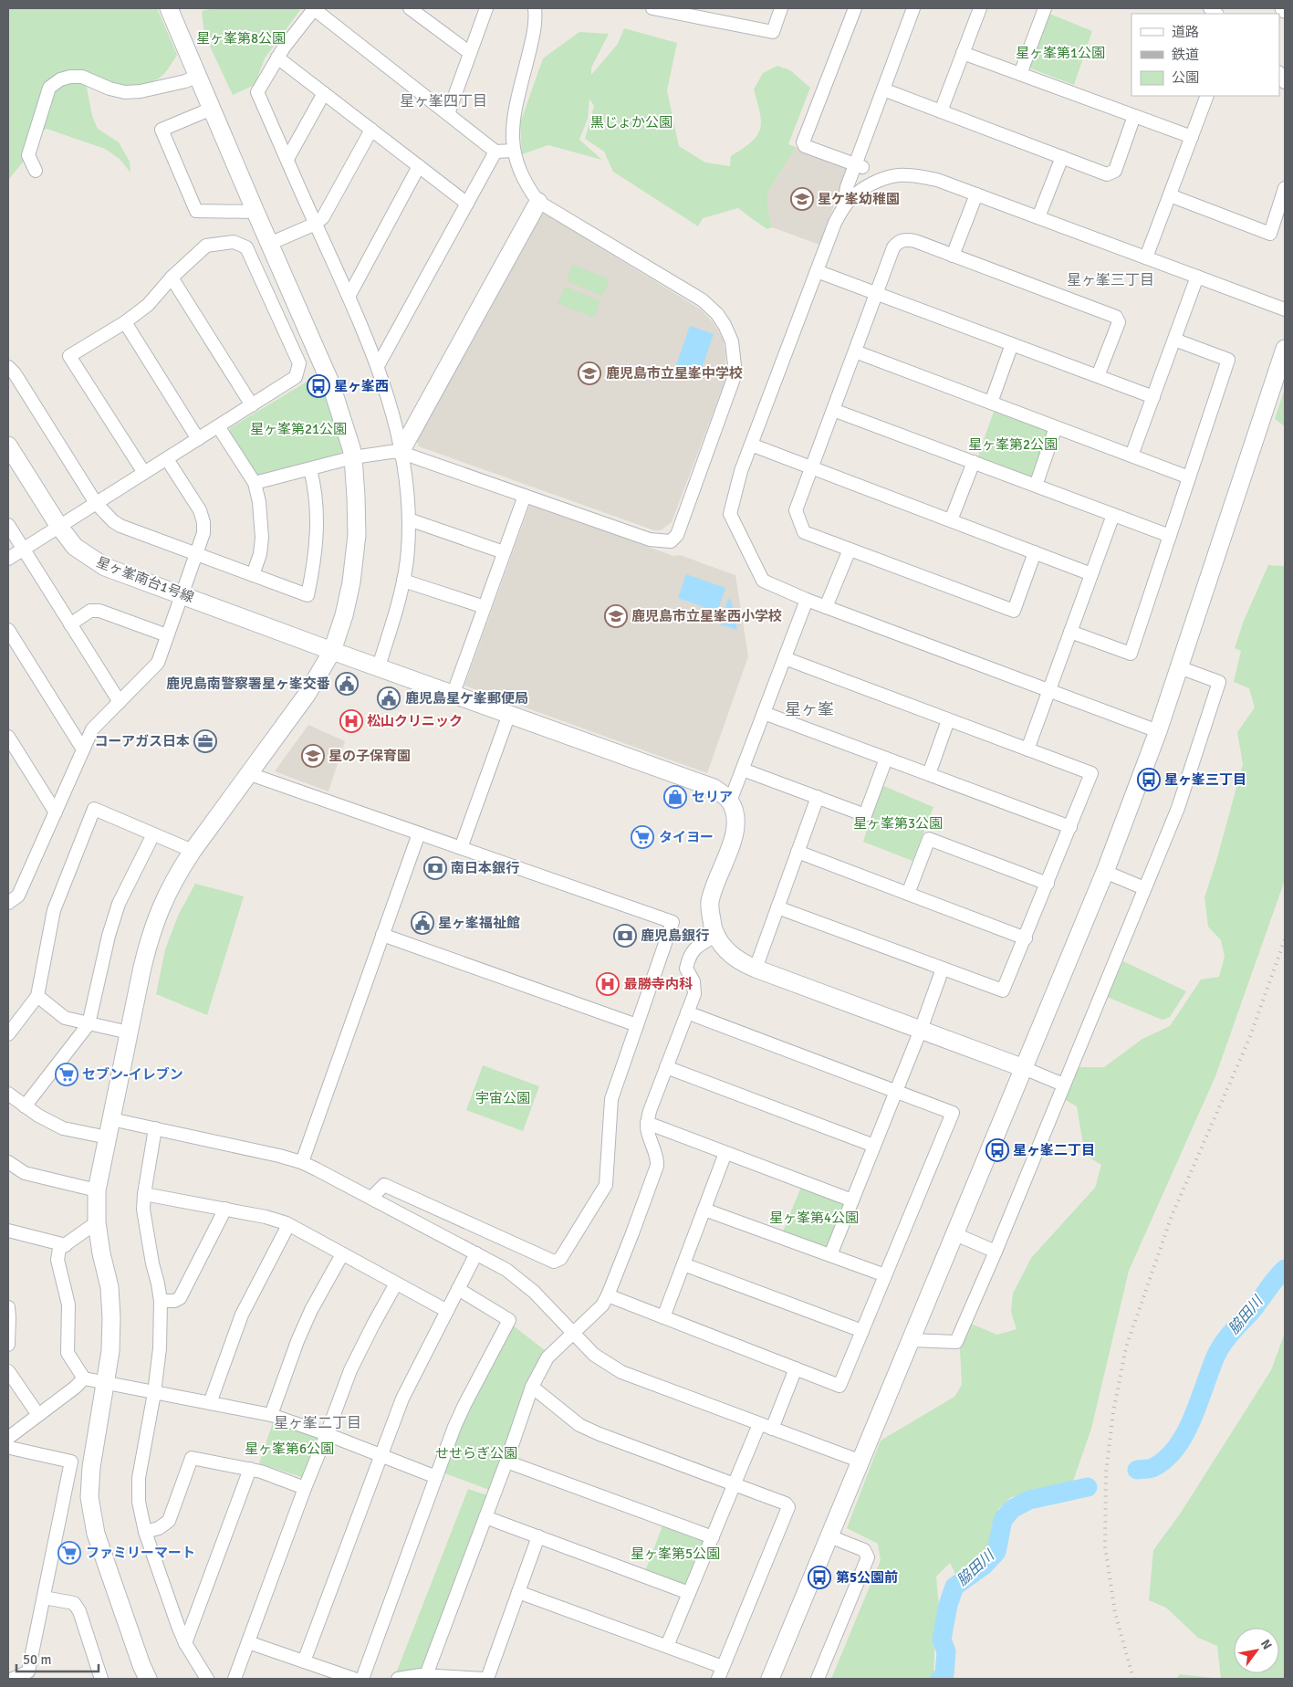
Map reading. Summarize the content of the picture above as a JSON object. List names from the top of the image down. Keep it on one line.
{"streets":{"street":["星ヶ峯南台1号線"]},"districts":["星ヶ峯四丁目","星ヶ峯三丁目","星ヶ峯","星ヶ峯二丁目"],"water":["脇田川"],"parks":["星ヶ峯第8公園","星ヶ峯第1公園","黒じょか公園","星ヶ峯第21公園","星ヶ峯第2公園","星ヶ峯第3公園","宇宙公園","星ヶ峯第4公園","星ヶ峯第6公園","せせらぎ公園","星ヶ峯第5公園"],"places":{"school or university":["星ケ峯幼稚園","鹿児島市立星峯中学校","鹿児島市立星峯西小学校","星の子保育園"],"bus stop":["星ヶ峯西","星ヶ峯三丁目","星ヶ峯二丁目","第5公園前"],"public building":["鹿児島南警察署星ヶ峯交番","鹿児島星ケ峯郵便局","星ヶ峯福祉館"],"hospital":["松山クリニック","最勝寺内科"],"office":["コーアガス日本"],"shop":["セリア"],"supermarket":["タイヨー","セブン-イレブン","ファミリーマート"],"bank":["南日本銀行","鹿児島銀行"]},"legend":["道路","鉄道","公園"],"scale_bar":"50 m","north":"top right"}
